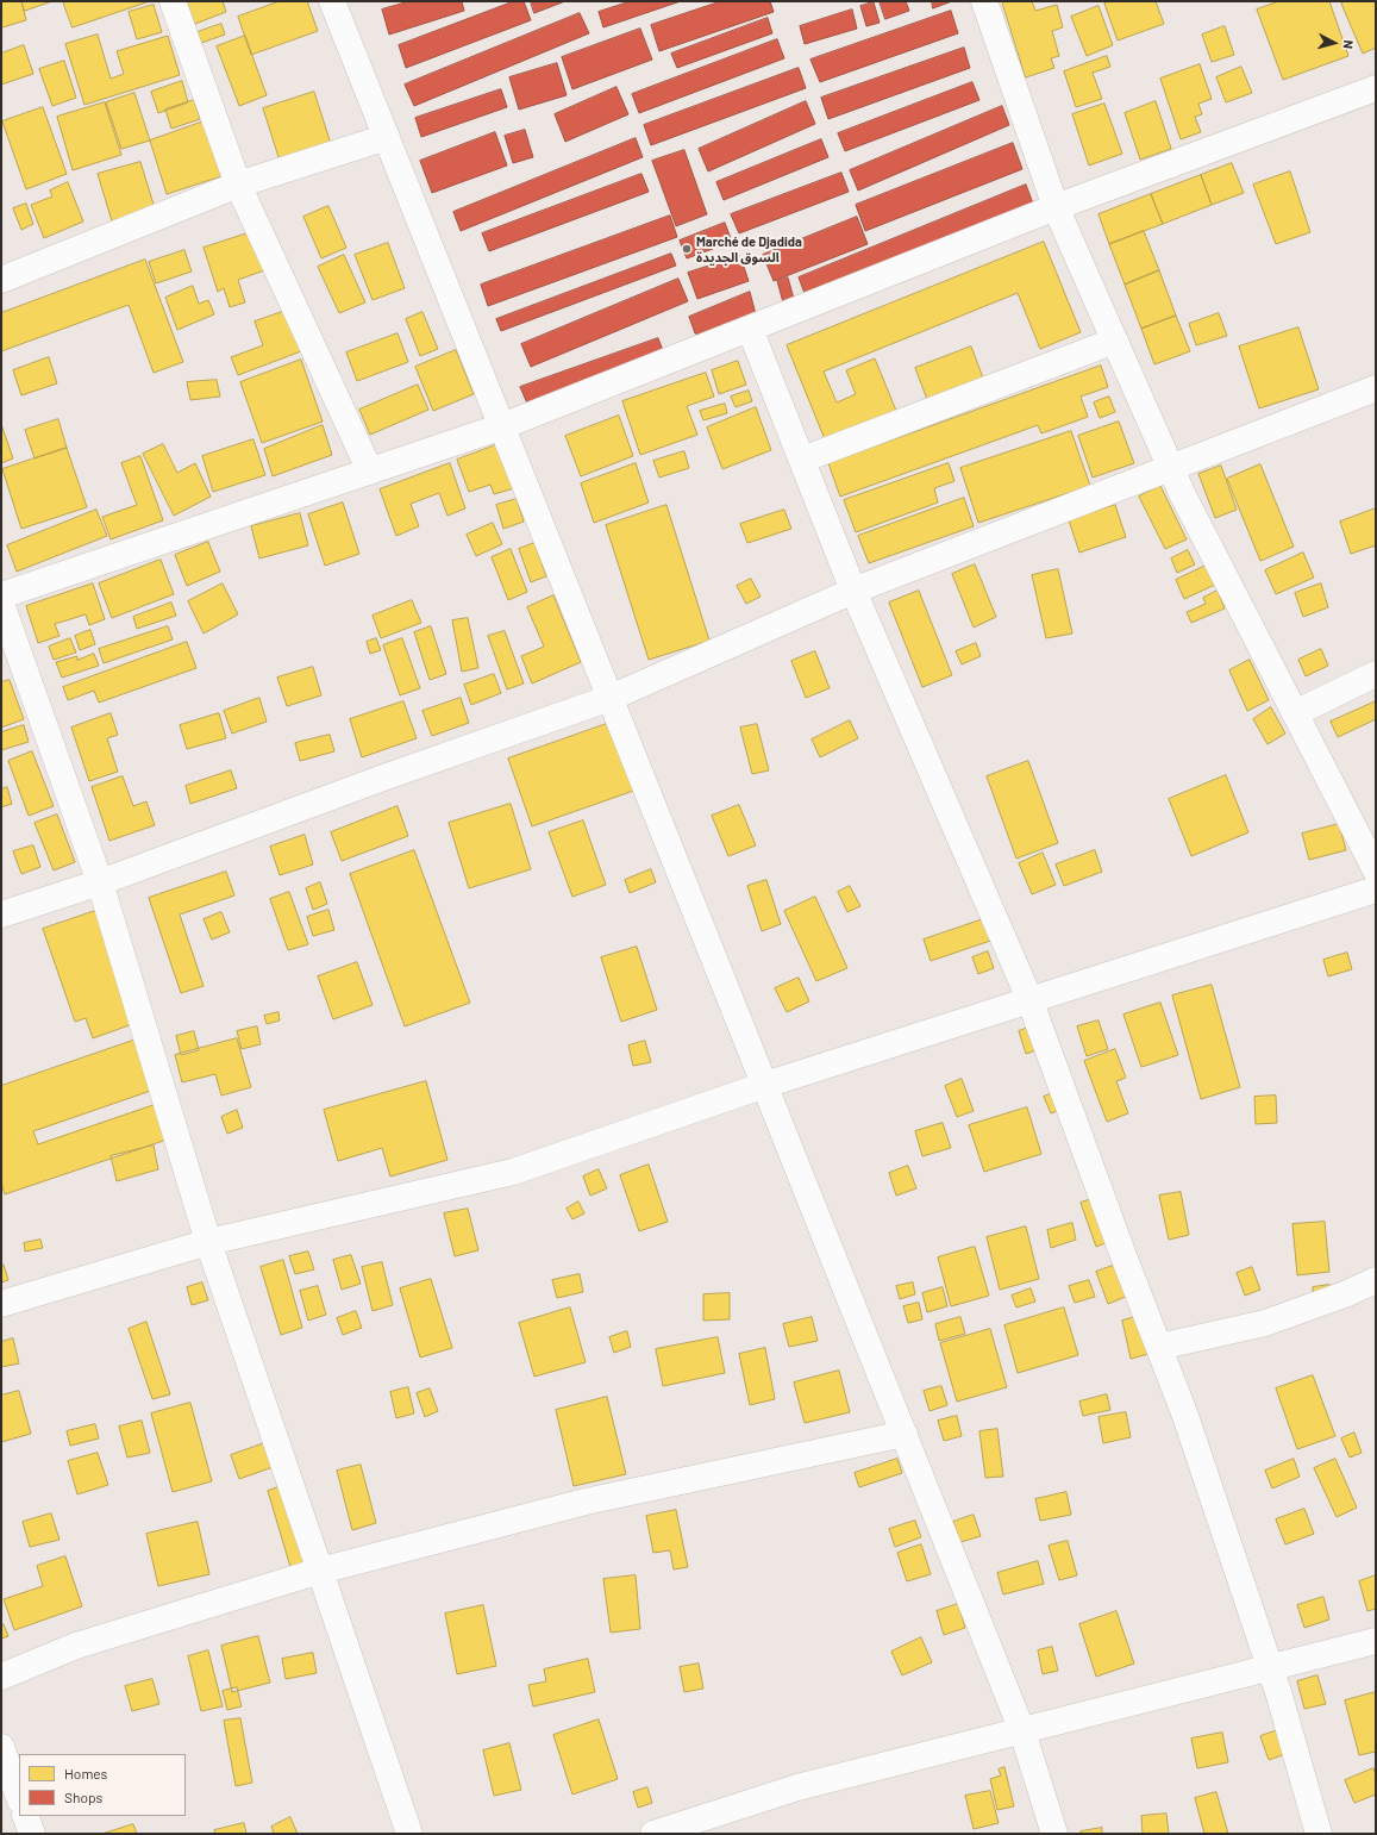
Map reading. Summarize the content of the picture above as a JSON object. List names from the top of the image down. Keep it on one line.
{"places":["Marché de Djadida السوق الجديدة"],"legend":["Homes","Shops"],"north":"right"}
